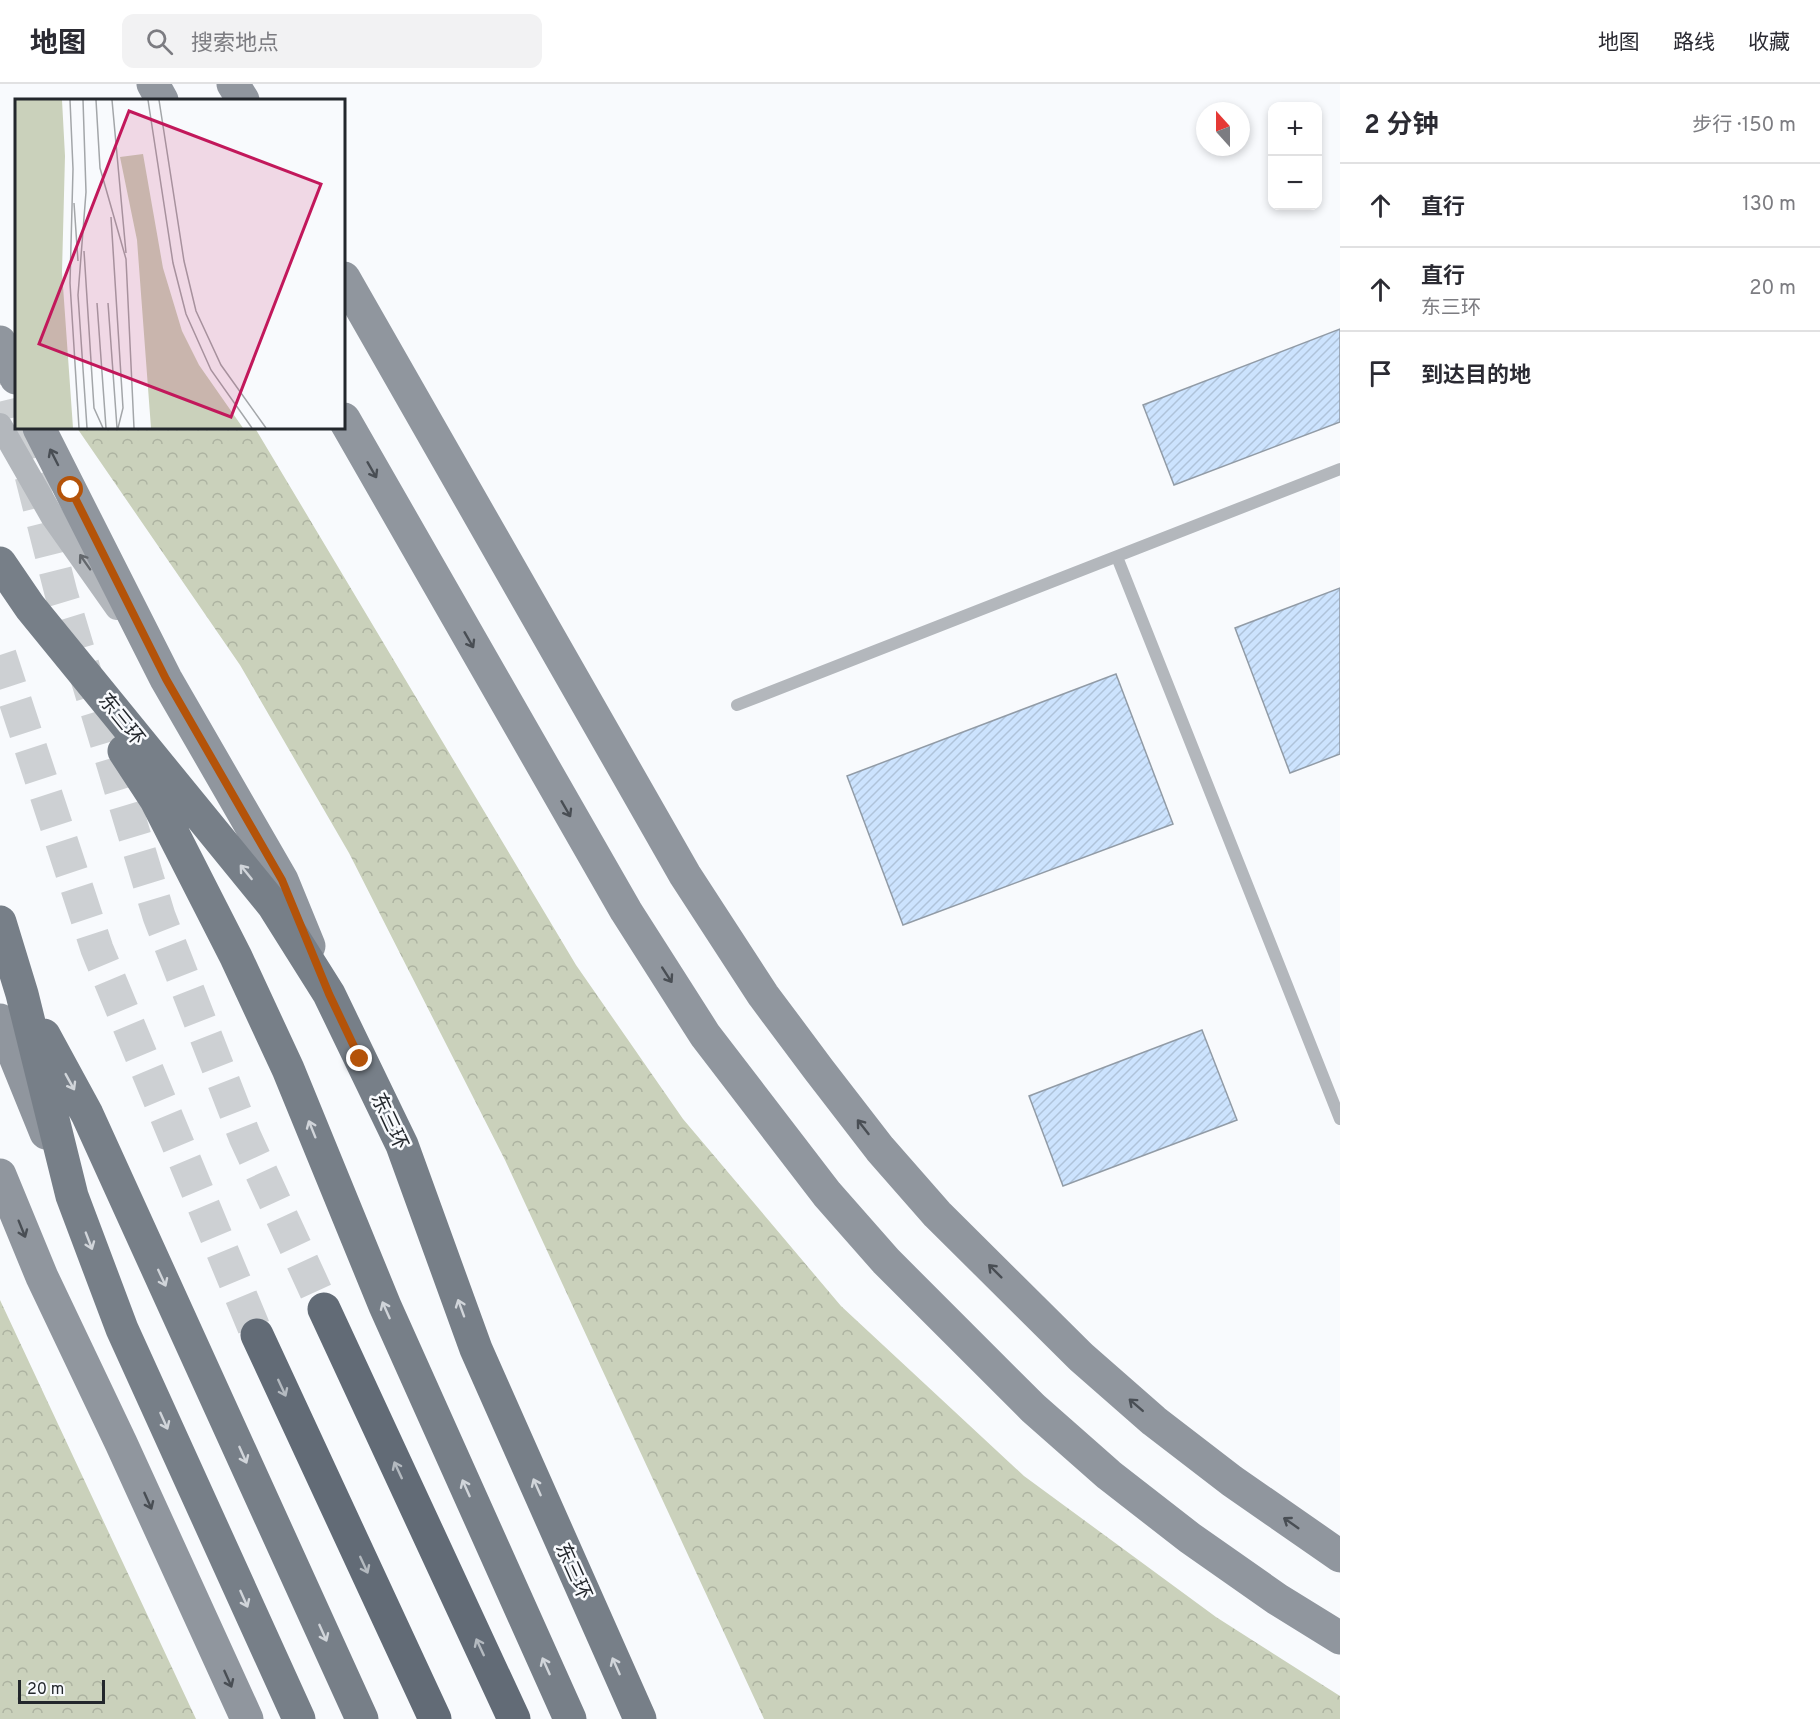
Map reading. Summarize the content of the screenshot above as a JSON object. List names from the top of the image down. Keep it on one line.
{"streets":{"main road":["东三环"]},"scale_bar":"20 m","north":"top","page":{"header":"地图","search":"搜索地点","nav":["地图","路线","收藏"],"heading":["2 分钟","步行 · 150 m"],"map_buttons":["+","−"],"list":[["直行","130 m"],["直行","东三环","20 m"],"到达目的地"],"scale":"20 m"}}
